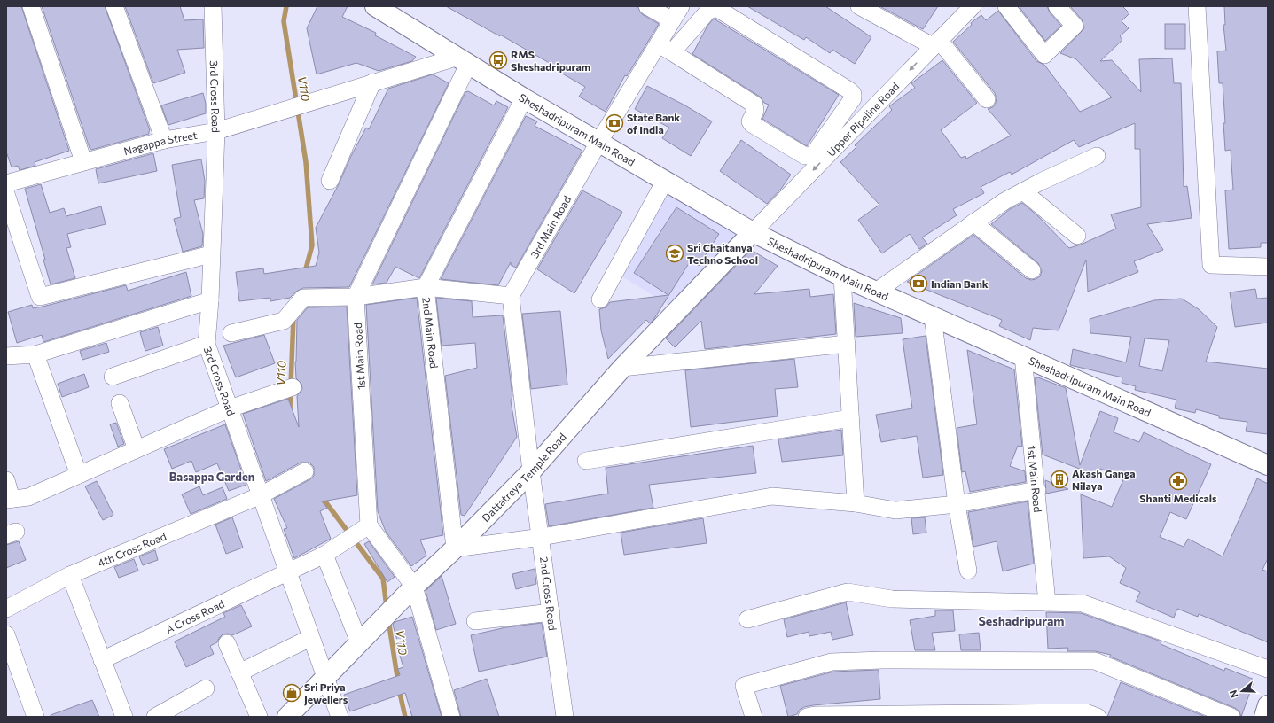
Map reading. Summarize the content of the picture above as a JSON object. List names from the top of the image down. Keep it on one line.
{"streets":{"street":["3rd Cross Road","Upper Pipeline Road","Sheshadripuram Main Road","Nagappa Street","3rd Main Road","2nd Main Road","1st Main Road","Dattatreya Temple Road","4th Cross Road","2nd Cross Road","A Cross Road"]},"crossings":[["3rd Cross Road","Nagappa Street"],["3rd Cross Road","Dattatreya Temple Road"],["3rd Cross Road","4th Cross Road"],["3rd Cross Road","A Cross Road"],["Upper Pipeline Road","Sheshadripuram Main Road"],["Upper Pipeline Road","Dattatreya Temple Road"],["Sheshadripuram Main Road","Nagappa Street"],["Sheshadripuram Main Road","3rd Main Road"],["Sheshadripuram Main Road","2nd Main Road"],["Sheshadripuram Main Road","1st Main Road"],["Sheshadripuram Main Road","Dattatreya Temple Road"],["Nagappa Street","1st Main Road"],["2nd Main Road","Dattatreya Temple Road"],["Dattatreya Temple Road","2nd Cross Road"]],"districts":["Basappa Garden","Seshadripuram"],"water":["V110"],"places":{"bus stop":["RMS Sheshadripuram"],"bank":["State Bank of India","Indian Bank"],"school or university":["Sri Chaitanya Techno School"],"building":["Akash Ganga Nilaya"],"pharmacy":["Shanti Medicals"],"shop":["Sri Priya Jewellers"]},"north":"left"}
